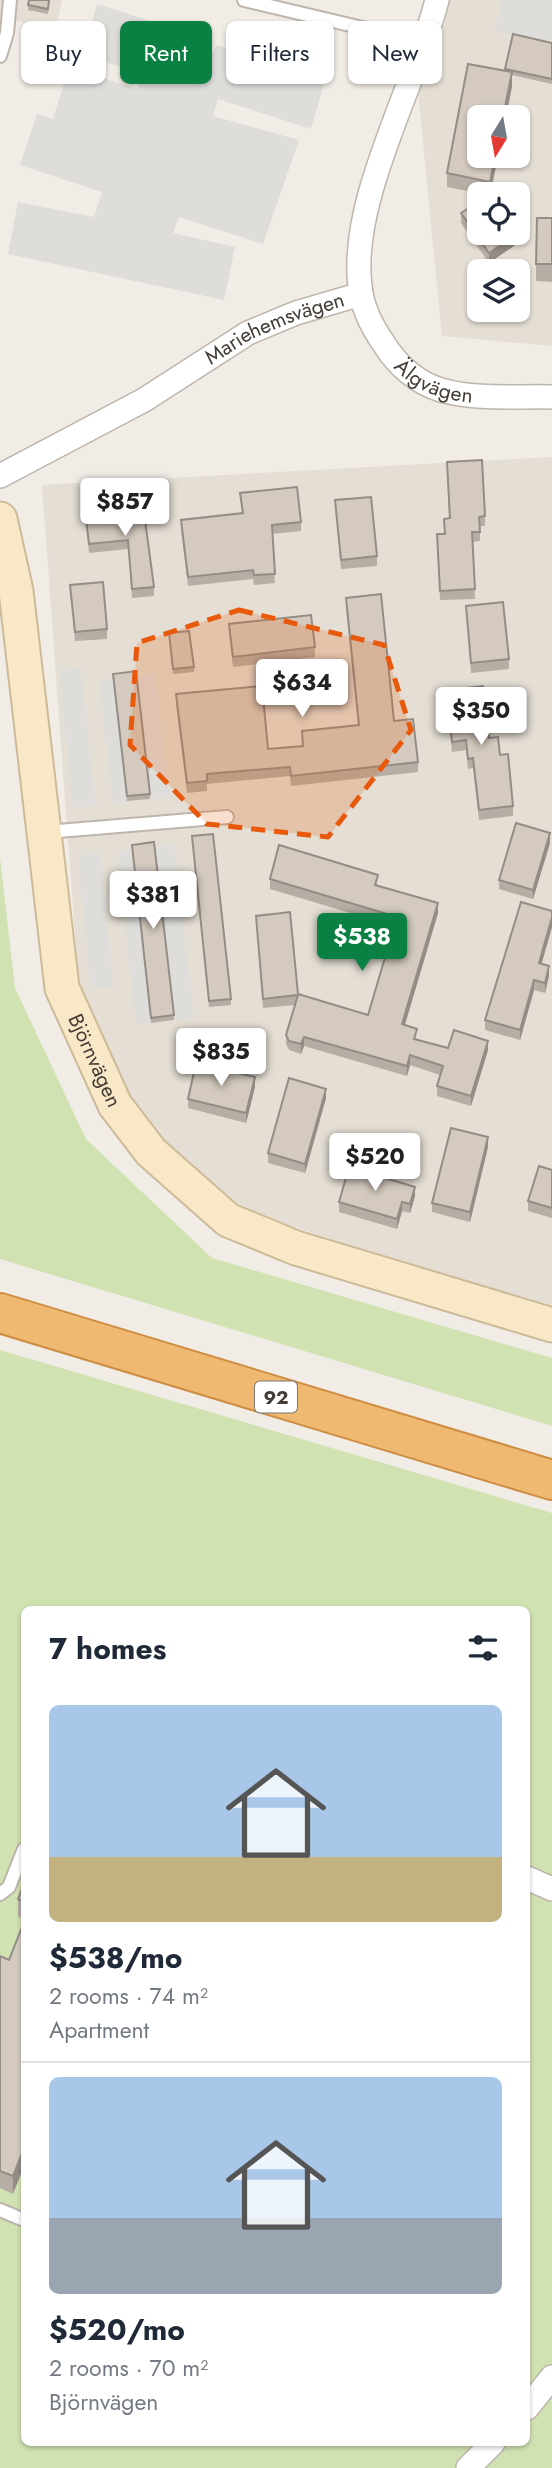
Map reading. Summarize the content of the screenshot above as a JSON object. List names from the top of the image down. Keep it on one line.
{"streets":{"highway":["92"],"street":["Mariehemsvägen","Älgvägen","Björnvägen"]},"crossings":[["Mariehemsvägen","Älgvägen"]],"north":"bottom","page":{"chip":["Buy","Rent","Filters","New"],"price":["$857","$634","$350","$381","$538","$835","$520"],"heading":"7 homes","list":[{"name":"$538/mo","note":"2 rooms · 74 m² · Apartment"},{"name":"$520/mo","note":"2 rooms · 70 m² · Björnvägen"}]}}
